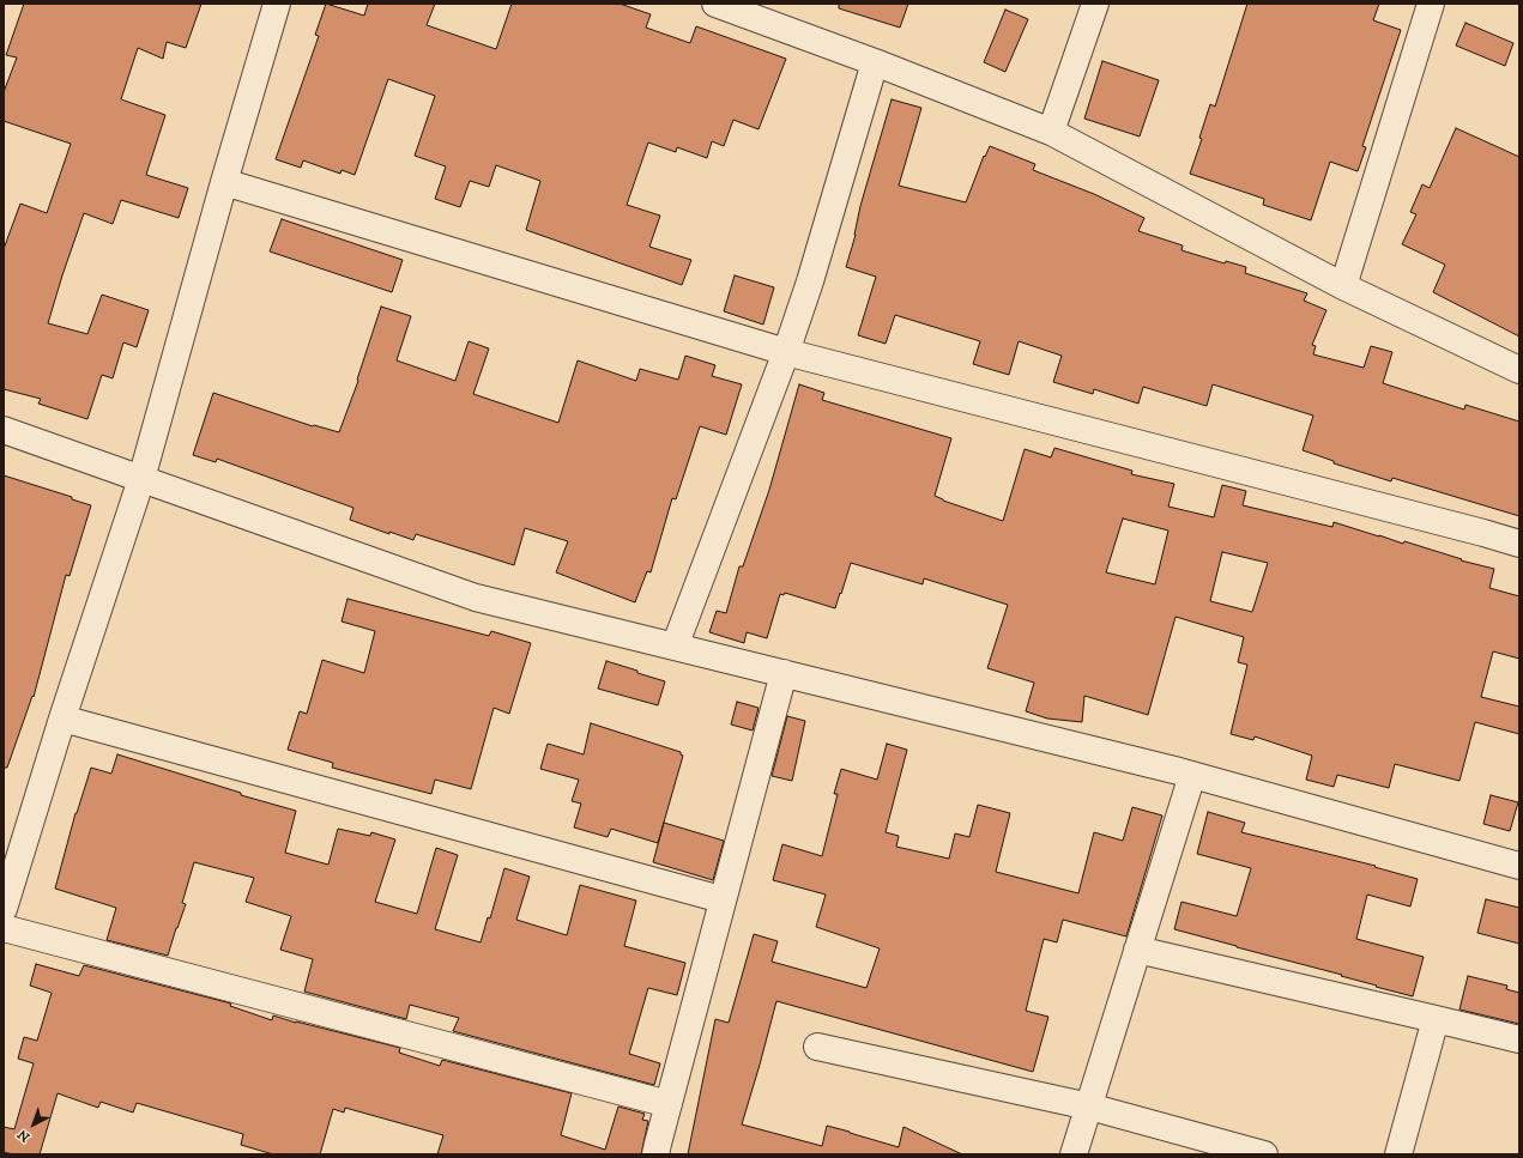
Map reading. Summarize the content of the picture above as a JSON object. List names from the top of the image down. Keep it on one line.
{"north":"bottom left"}
